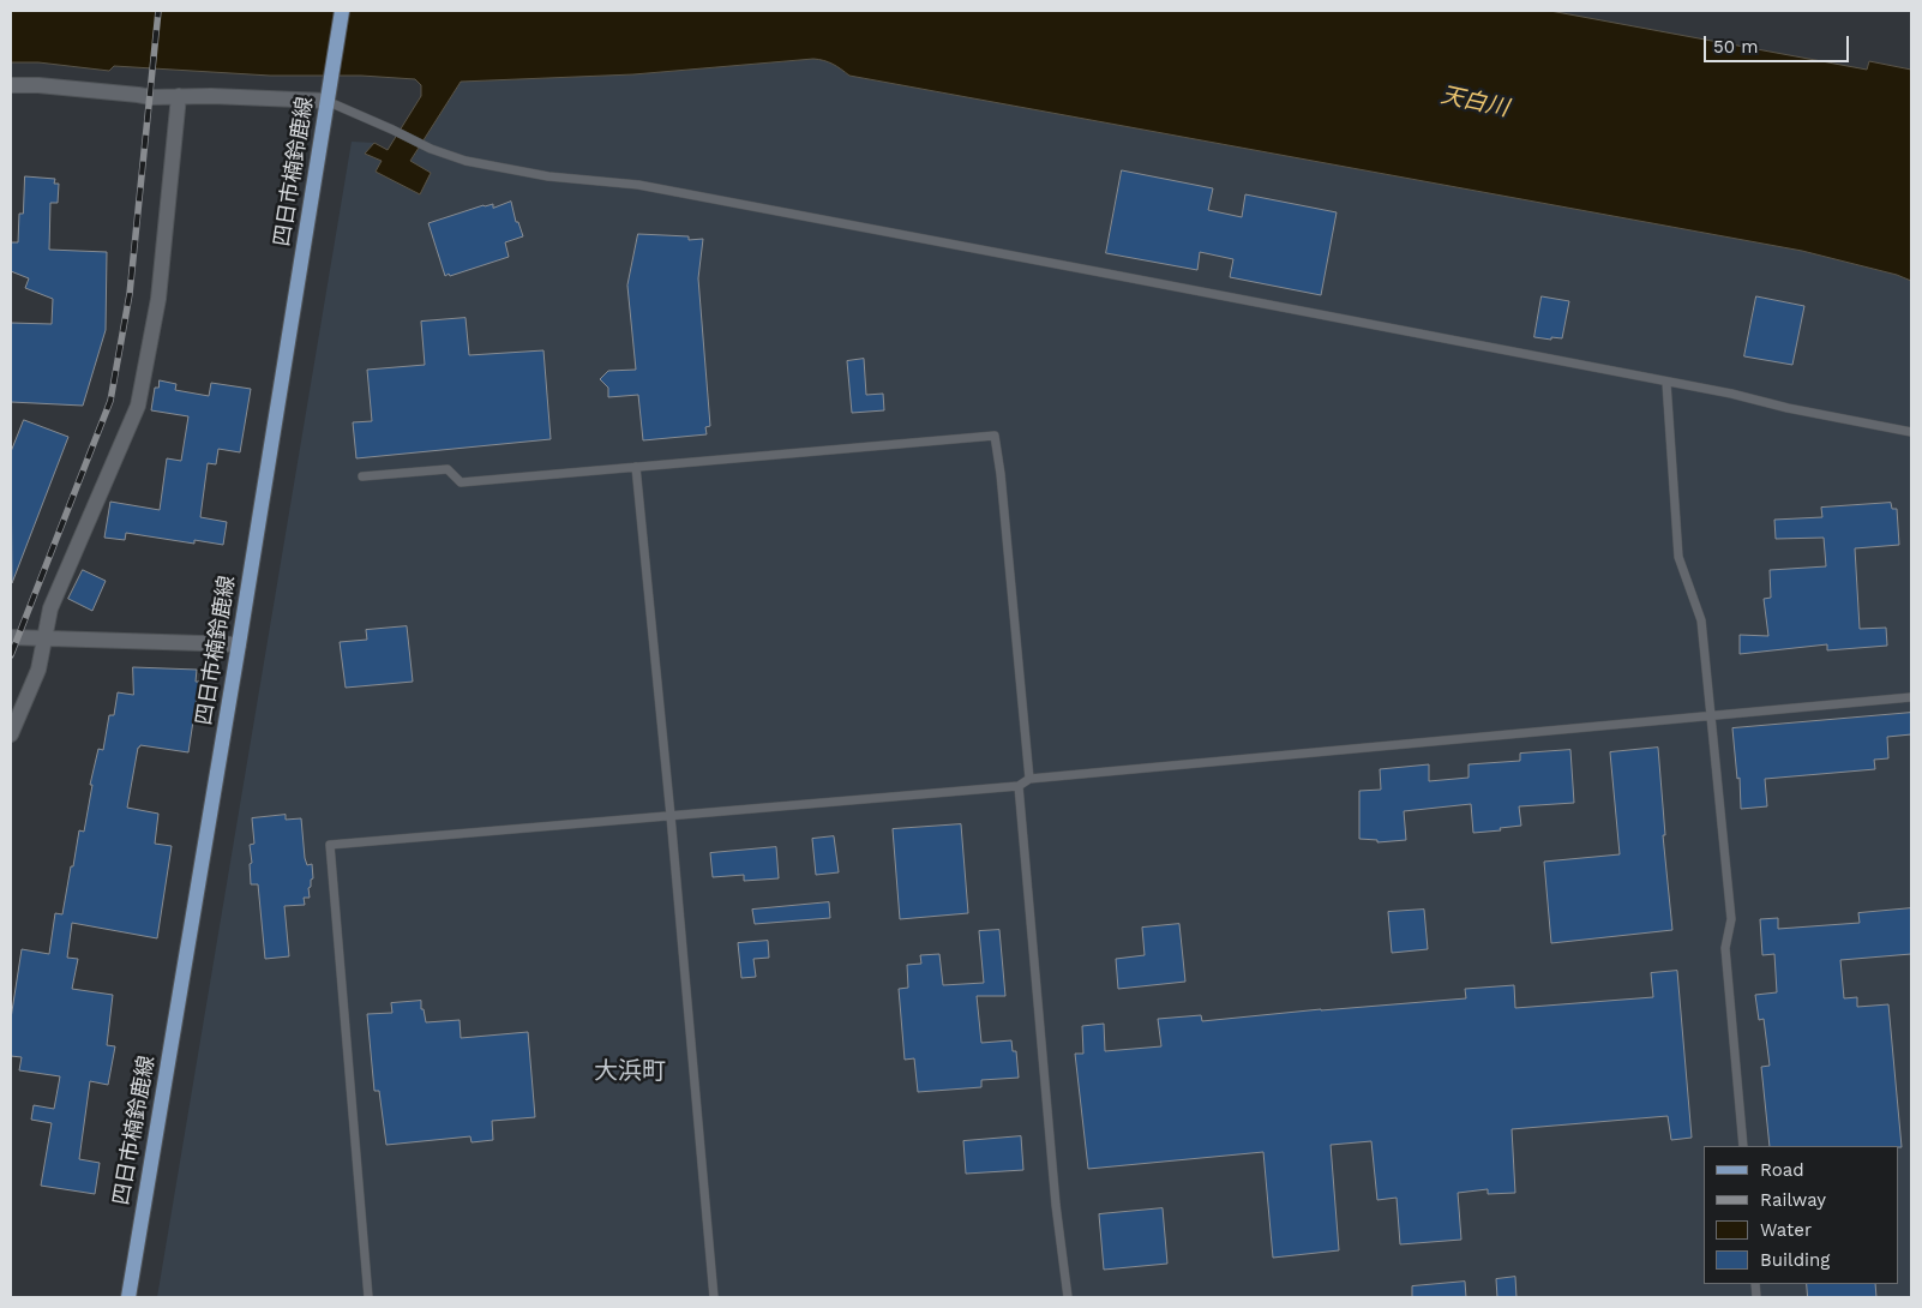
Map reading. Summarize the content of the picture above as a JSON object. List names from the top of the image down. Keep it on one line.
{"streets":{"main road":["四日市楠鈴鹿線"]},"districts":["大浜町"],"water":["天白川"],"legend":["Road","Railway","Water","Building"],"scale_bar":"50 m"}
